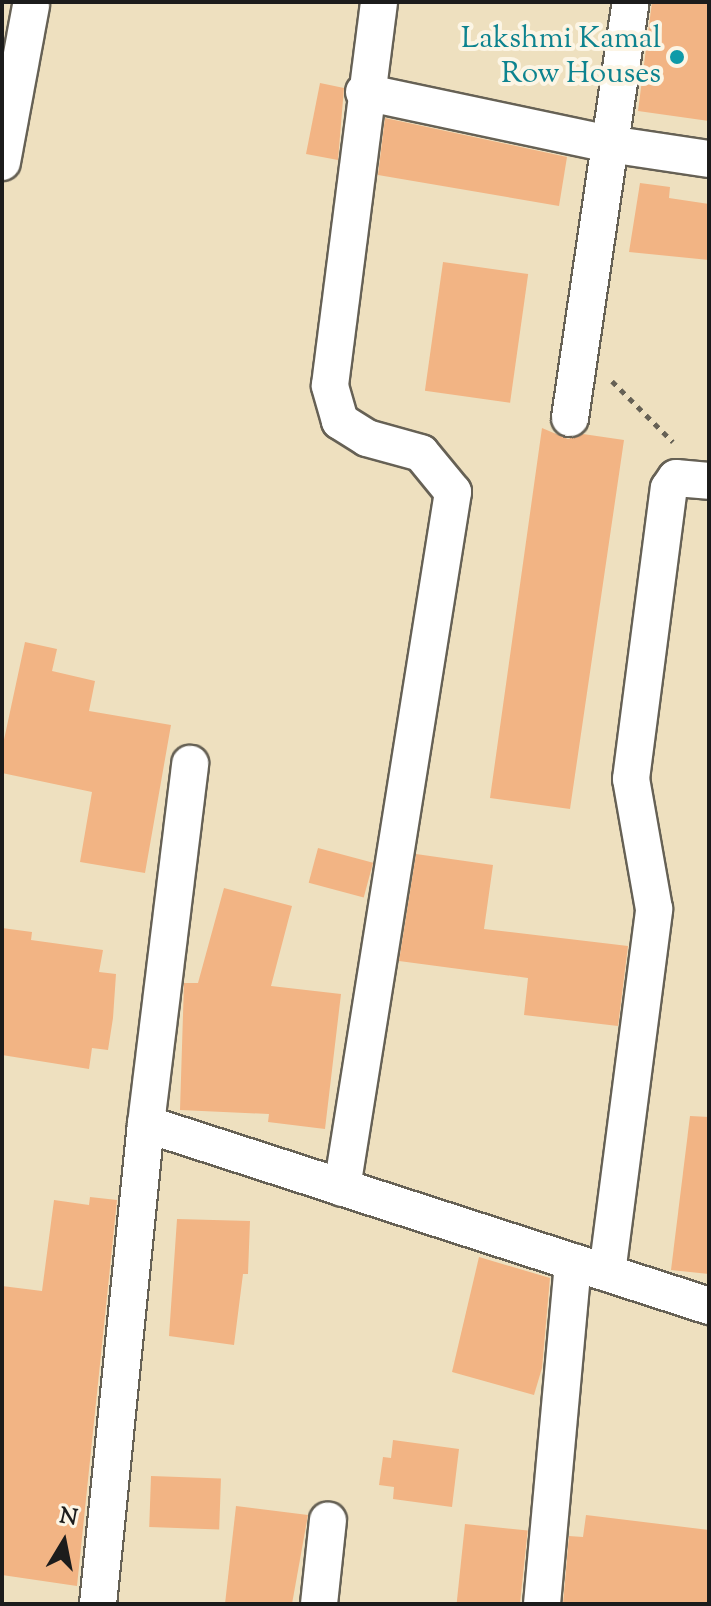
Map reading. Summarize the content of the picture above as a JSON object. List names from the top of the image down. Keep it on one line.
{"places":["Lakshmi Kamal Row Houses"],"north":"top"}
